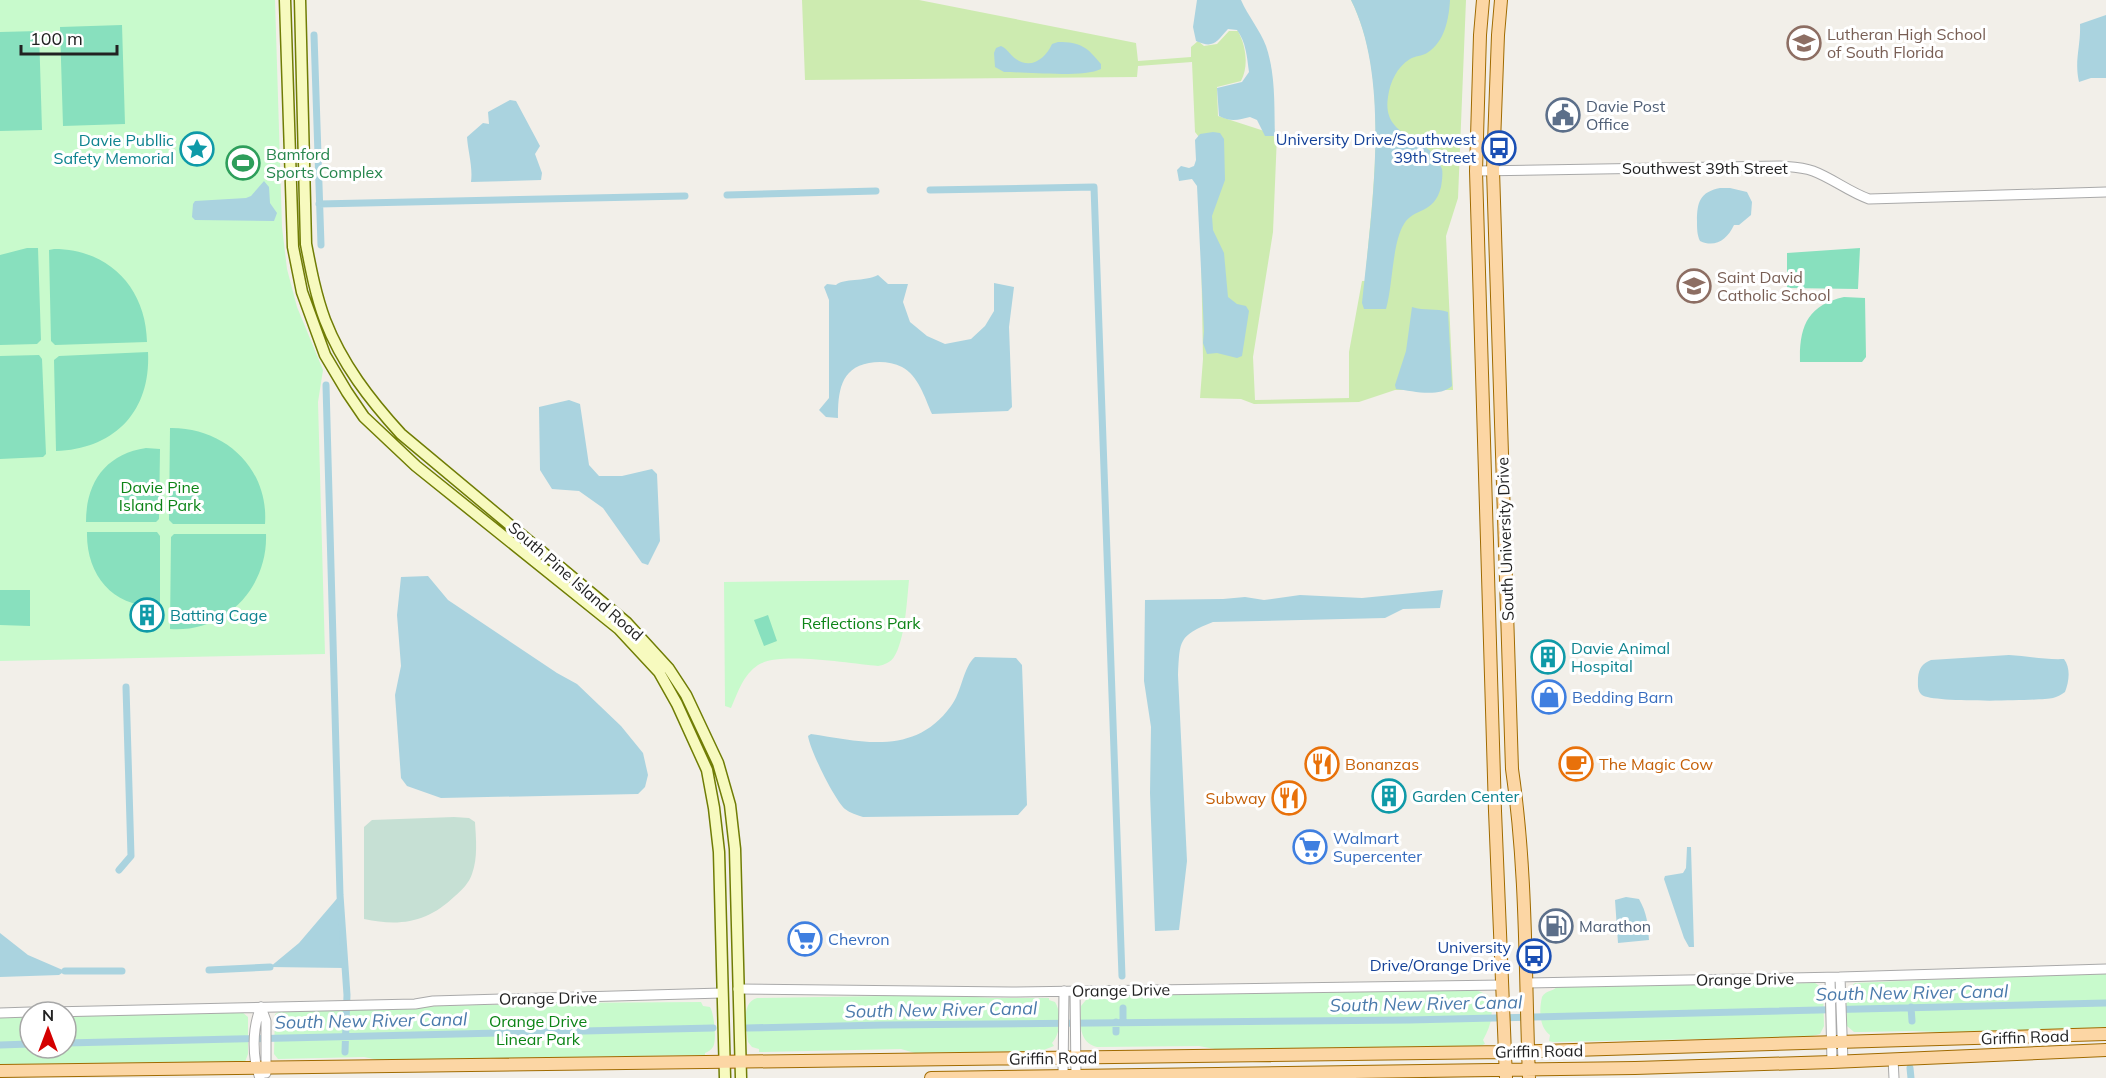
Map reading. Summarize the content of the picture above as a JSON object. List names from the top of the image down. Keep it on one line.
{"streets":{"main road":["South University Drive","South Pine Island Road","Griffin Road"],"street":["Southwest 39th Street","Orange Drive"]},"crossings":[["Southwest 39th Street","South University Drive"],["South University Drive","Orange Drive"],["South University Drive","Griffin Road"],["South Pine Island Road","Orange Drive"],["South Pine Island Road","Griffin Road"]],"water":["South New River Canal"],"parks":["Davie Pine Island Park","Reflections Park","Orange Drive Linear Park"],"places":{"school or university":["Lutheran High School of South Florida","Saint David Catholic School"],"public building":["Davie Post Office"],"bus stop":["University Drive/Southwest 39th Street","University Drive/Orange Drive"],"place":["Davie Publlic Safety Memorial"],"sports":["Bamford Sports Complex"],"building":["Batting Cage","Davie Animal Hospital","Garden Center"],"shop":["Bedding Barn"],"restaurant":["Bonanzas","Subway"],"cafe":["The Magic Cow"],"supermarket":["Walmart Supercenter","Chevron"],"fuel station":["Marathon"]},"scale_bar":"100 m","north":"top"}
